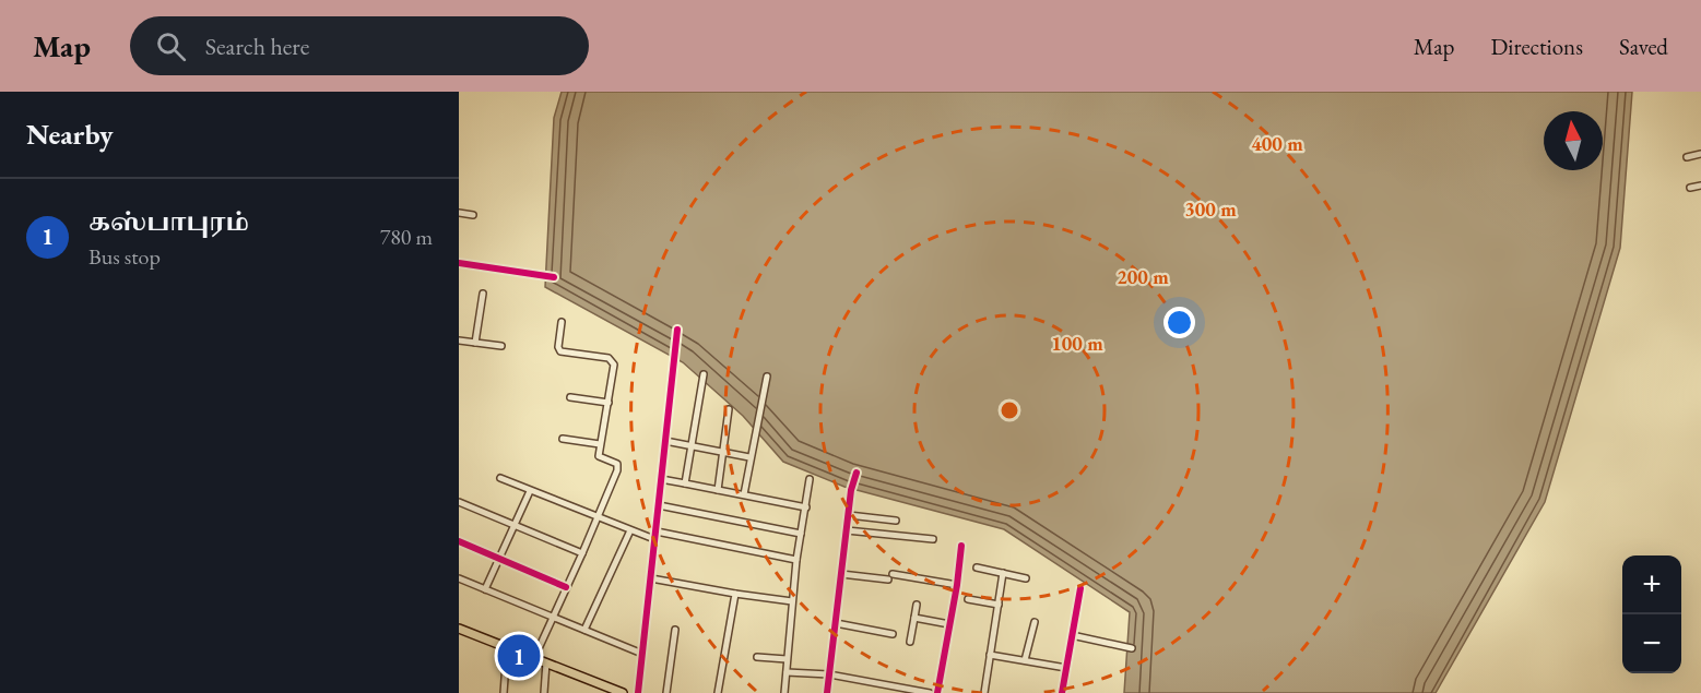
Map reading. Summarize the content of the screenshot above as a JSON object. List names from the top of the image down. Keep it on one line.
{"north":"top","page":{"header":"Map","search":"Search here","nav":["Map","Directions","Saved"],"heading":"Nearby","list":[{"mark":"1","name":"கஸ்பாபுரம்","note":"Bus stop","value":"780 m"}],"map_buttons":["+","−"],"pins":"1"},"rings":["400 m","300 m","200 m","100 m"]}
